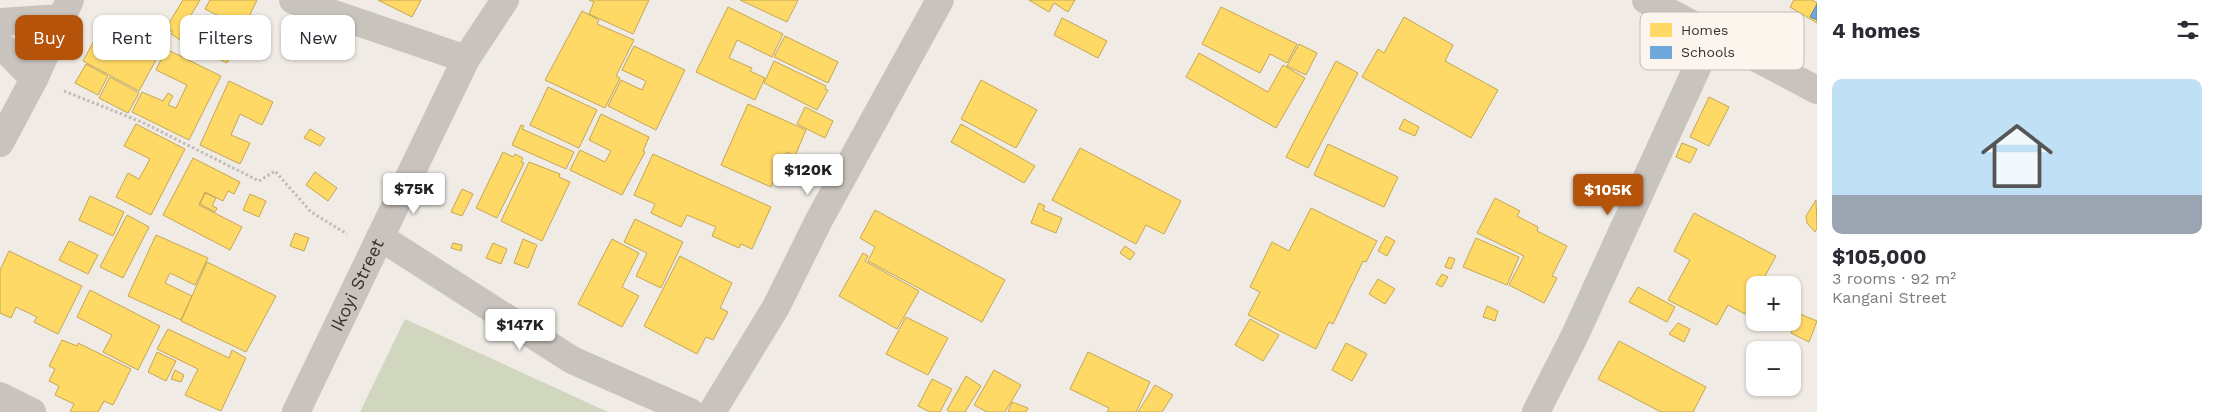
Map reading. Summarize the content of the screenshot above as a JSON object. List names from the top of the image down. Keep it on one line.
{"streets":{"street":["Ikoyi Street"]},"legend":["Homes","Schools"],"page":{"heading":"4 homes","chip":["Buy","Rent","Filters","New"],"list":[{"name":"$105,000","note":"3 rooms · 92 m² · Kangani Street"}],"price":["$120K","$75K","$105K","$147K"],"map_buttons":["+","−"]}}
